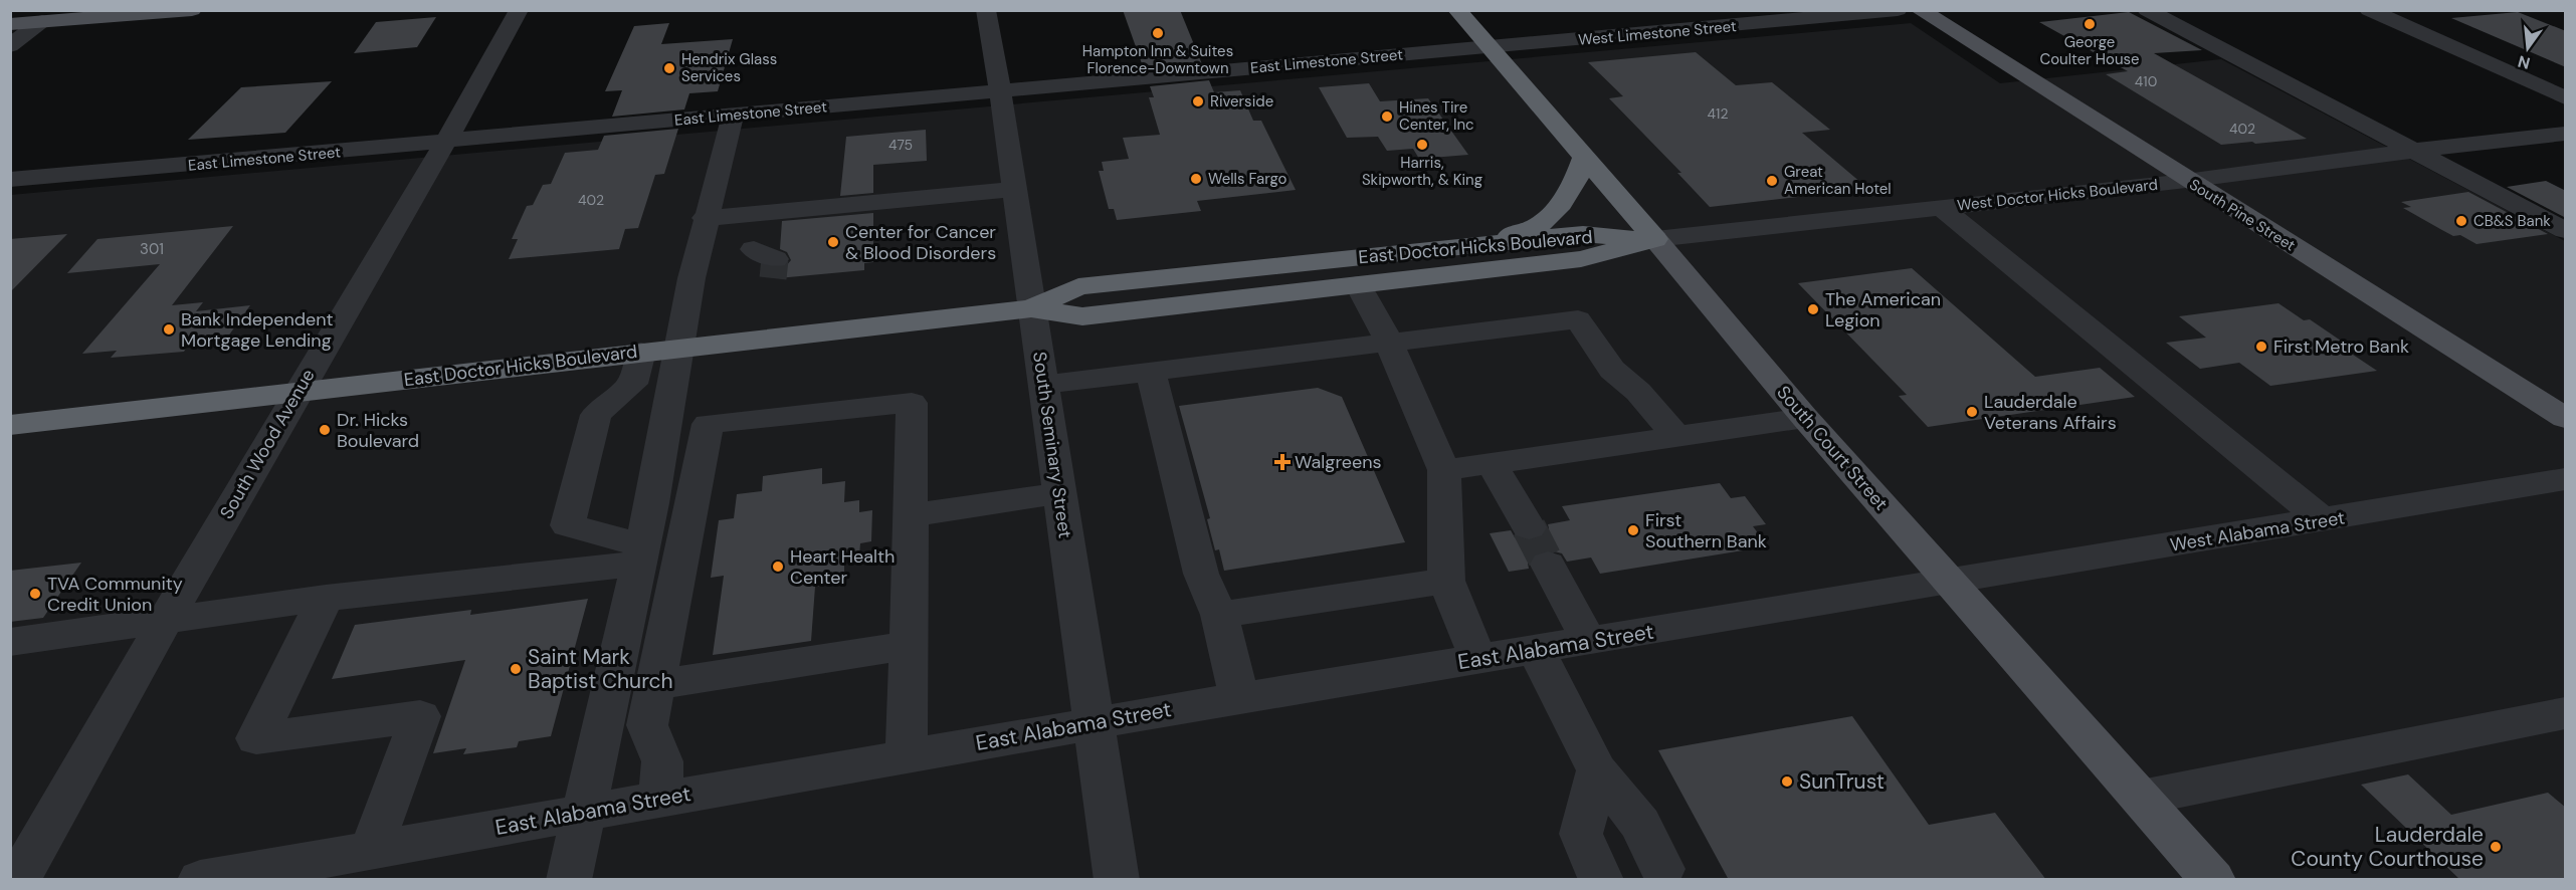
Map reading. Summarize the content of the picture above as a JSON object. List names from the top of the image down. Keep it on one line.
{"streets":{"highway":["East Doctor Hicks Boulevard","South Court Street"],"main road":["South Pine Street"],"street":["West Limestone Street","East Limestone Street","West Doctor Hicks Boulevard","South Wood Avenue","South Seminary Street","West Alabama Street","East Alabama Street"]},"crossings":[["West Limestone Street","East Limestone Street"],["West Limestone Street","South Court Street"],["East Limestone Street","South Wood Avenue"],["East Limestone Street","South Seminary Street"],["East Limestone Street","South Court Street"],["West Doctor Hicks Boulevard","South Pine Street"],["West Doctor Hicks Boulevard","East Doctor Hicks Boulevard"],["West Doctor Hicks Boulevard","South Court Street"],["East Doctor Hicks Boulevard","South Wood Avenue"],["East Doctor Hicks Boulevard","South Seminary Street"],["East Doctor Hicks Boulevard","South Court Street"],["South Seminary Street","East Alabama Street"],["South Court Street","West Alabama Street"],["South Court Street","East Alabama Street"],["West Alabama Street","East Alabama Street"]],"places":{"other":["George Coulter House","Hampton Inn & Suites Florence-Downtown","Hendrix Glass Services","Riverside","Hines Tire Center, Inc","Harris, Skipworth, & King","Wells Fargo","Great American Hotel","CB&S Bank","Center for Cancer & Blood Disorders","The American Legion","Bank Independent Mortgage Lending","First Metro Bank","Lauderdale Veterans Affairs","Dr. Hicks Boulevard","First Southern Bank","Heart Health Center","TVA Community Credit Union","Saint Mark Baptist Church","SunTrust","Lauderdale County Courthouse"],"health":["Walgreens"]},"house_numbers":["410","412","402","475","402","301"],"north":"bottom"}
